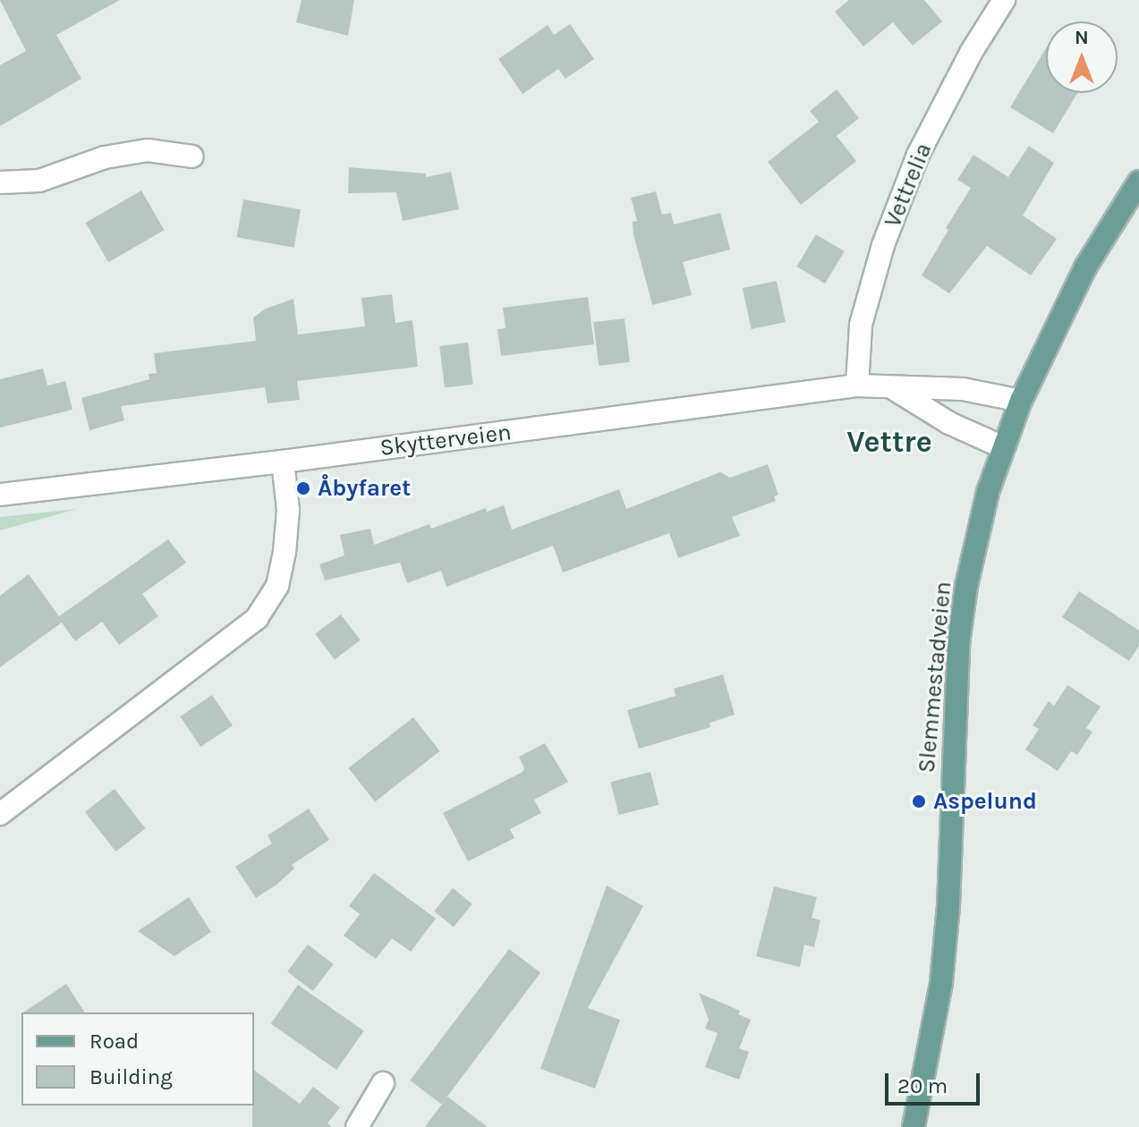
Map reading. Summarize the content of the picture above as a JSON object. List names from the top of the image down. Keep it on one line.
{"streets":{"main road":["Slemmestadveien"],"street":["Vettrelia","Skytterveien"]},"crossings":[["Vettrelia","Skytterveien"],["Skytterveien","Slemmestadveien"]],"districts":["Vettre"],"places":["Åbyfaret","Aspelund"],"legend":["Road","Building"],"scale_bar":"20 m","north":"top"}
